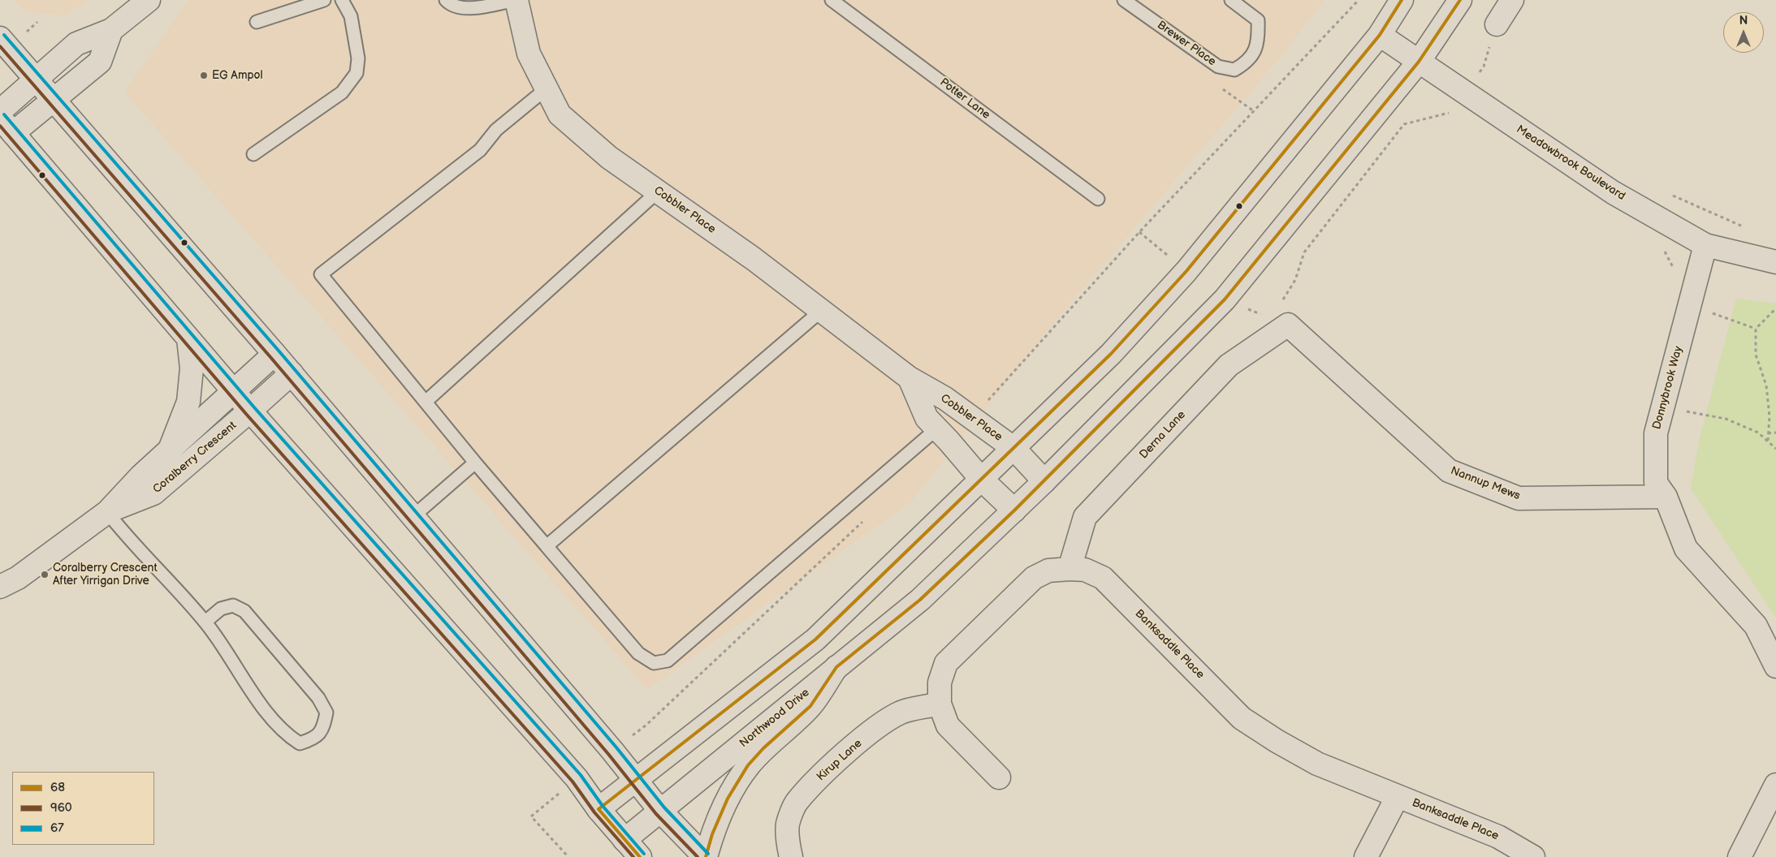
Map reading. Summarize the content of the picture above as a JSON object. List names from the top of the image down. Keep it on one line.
{"streets":{"street":["Meadowbrook Boulevard","Cobbler Place","Donnybrook Way","Derna Lane","Coralberry Crescent","Nannup Mews","Banksaddle Place","Northwood Drive","Kirup Lane"],"lane":["Brewer Place","Potter Lane"]},"crossings":[["Meadowbrook Boulevard","Donnybrook Way"],["Meadowbrook Boulevard","Northwood Drive"],["Cobbler Place","Northwood Drive"],["Donnybrook Way","Nannup Mews"],["Derna Lane","Nannup Mews"],["Derna Lane","Banksaddle Place"],["Banksaddle Place","Kirup Lane"]],"places":["EG Ampol","Coralberry Crescent After Yirrigan Drive"],"lines":["transit line 68","transit line 67","transit line 960"],"legend":["68","960","67"],"north":"top"}
